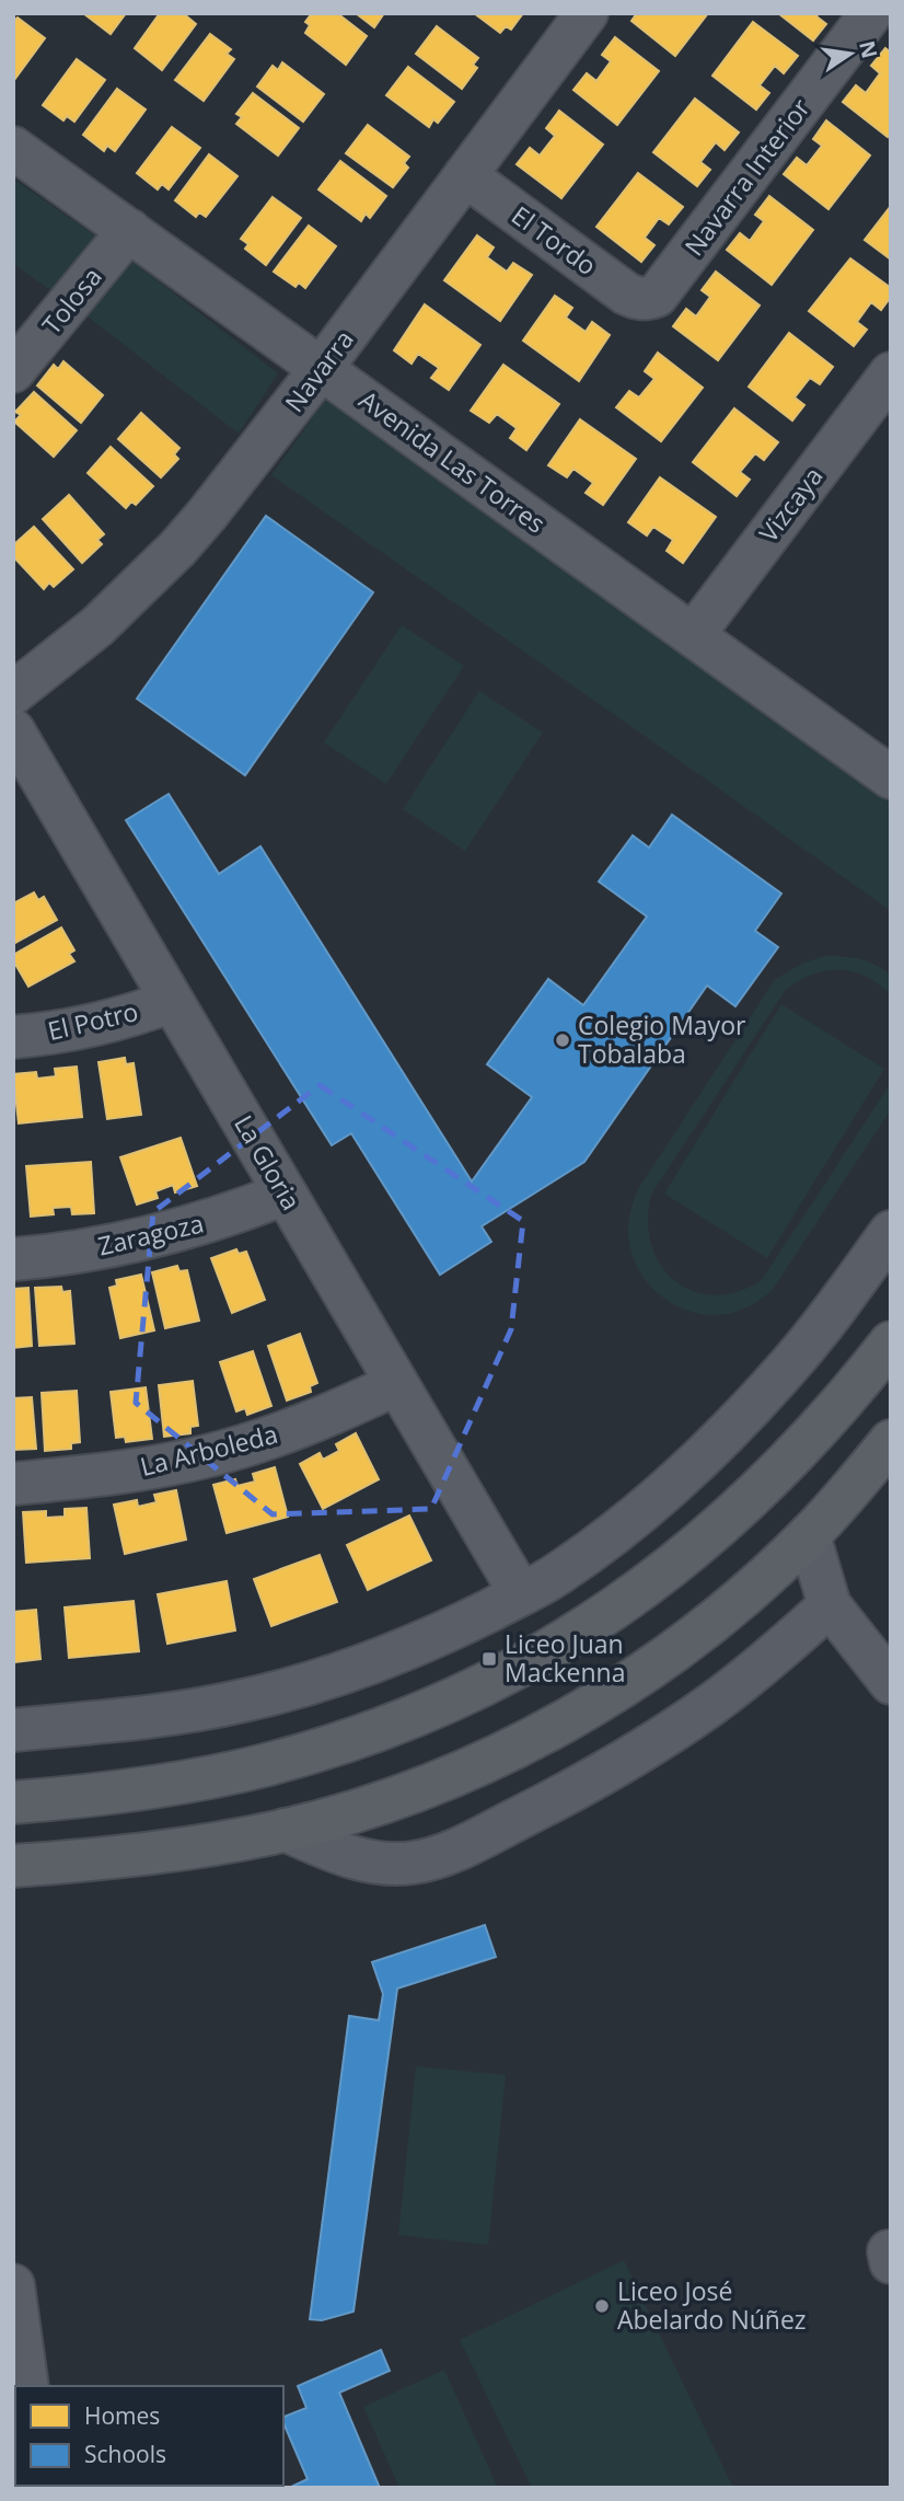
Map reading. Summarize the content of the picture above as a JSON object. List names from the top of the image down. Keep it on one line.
{"streets":{"street":["Navarra Interior","El Tordo","Tolosa","Navarra","Avenida Las Torres","Vizcaya","El Potro","La Gloria","Zaragoza","La Arboleda"]},"crossings":[["Navarra Interior","El Tordo"],["El Tordo","Navarra"],["Tolosa","Avenida Las Torres"],["Navarra","Avenida Las Torres"],["Avenida Las Torres","Vizcaya"],["El Potro","La Gloria"],["La Gloria","Zaragoza"],["La Gloria","La Arboleda"]],"places":{"other":["Colegio Mayor Tobalaba","Liceo José Abelardo Núñez"],"transit":["Liceo Juan Mackenna"]},"legend":["Homes","Schools"],"north":"right"}
